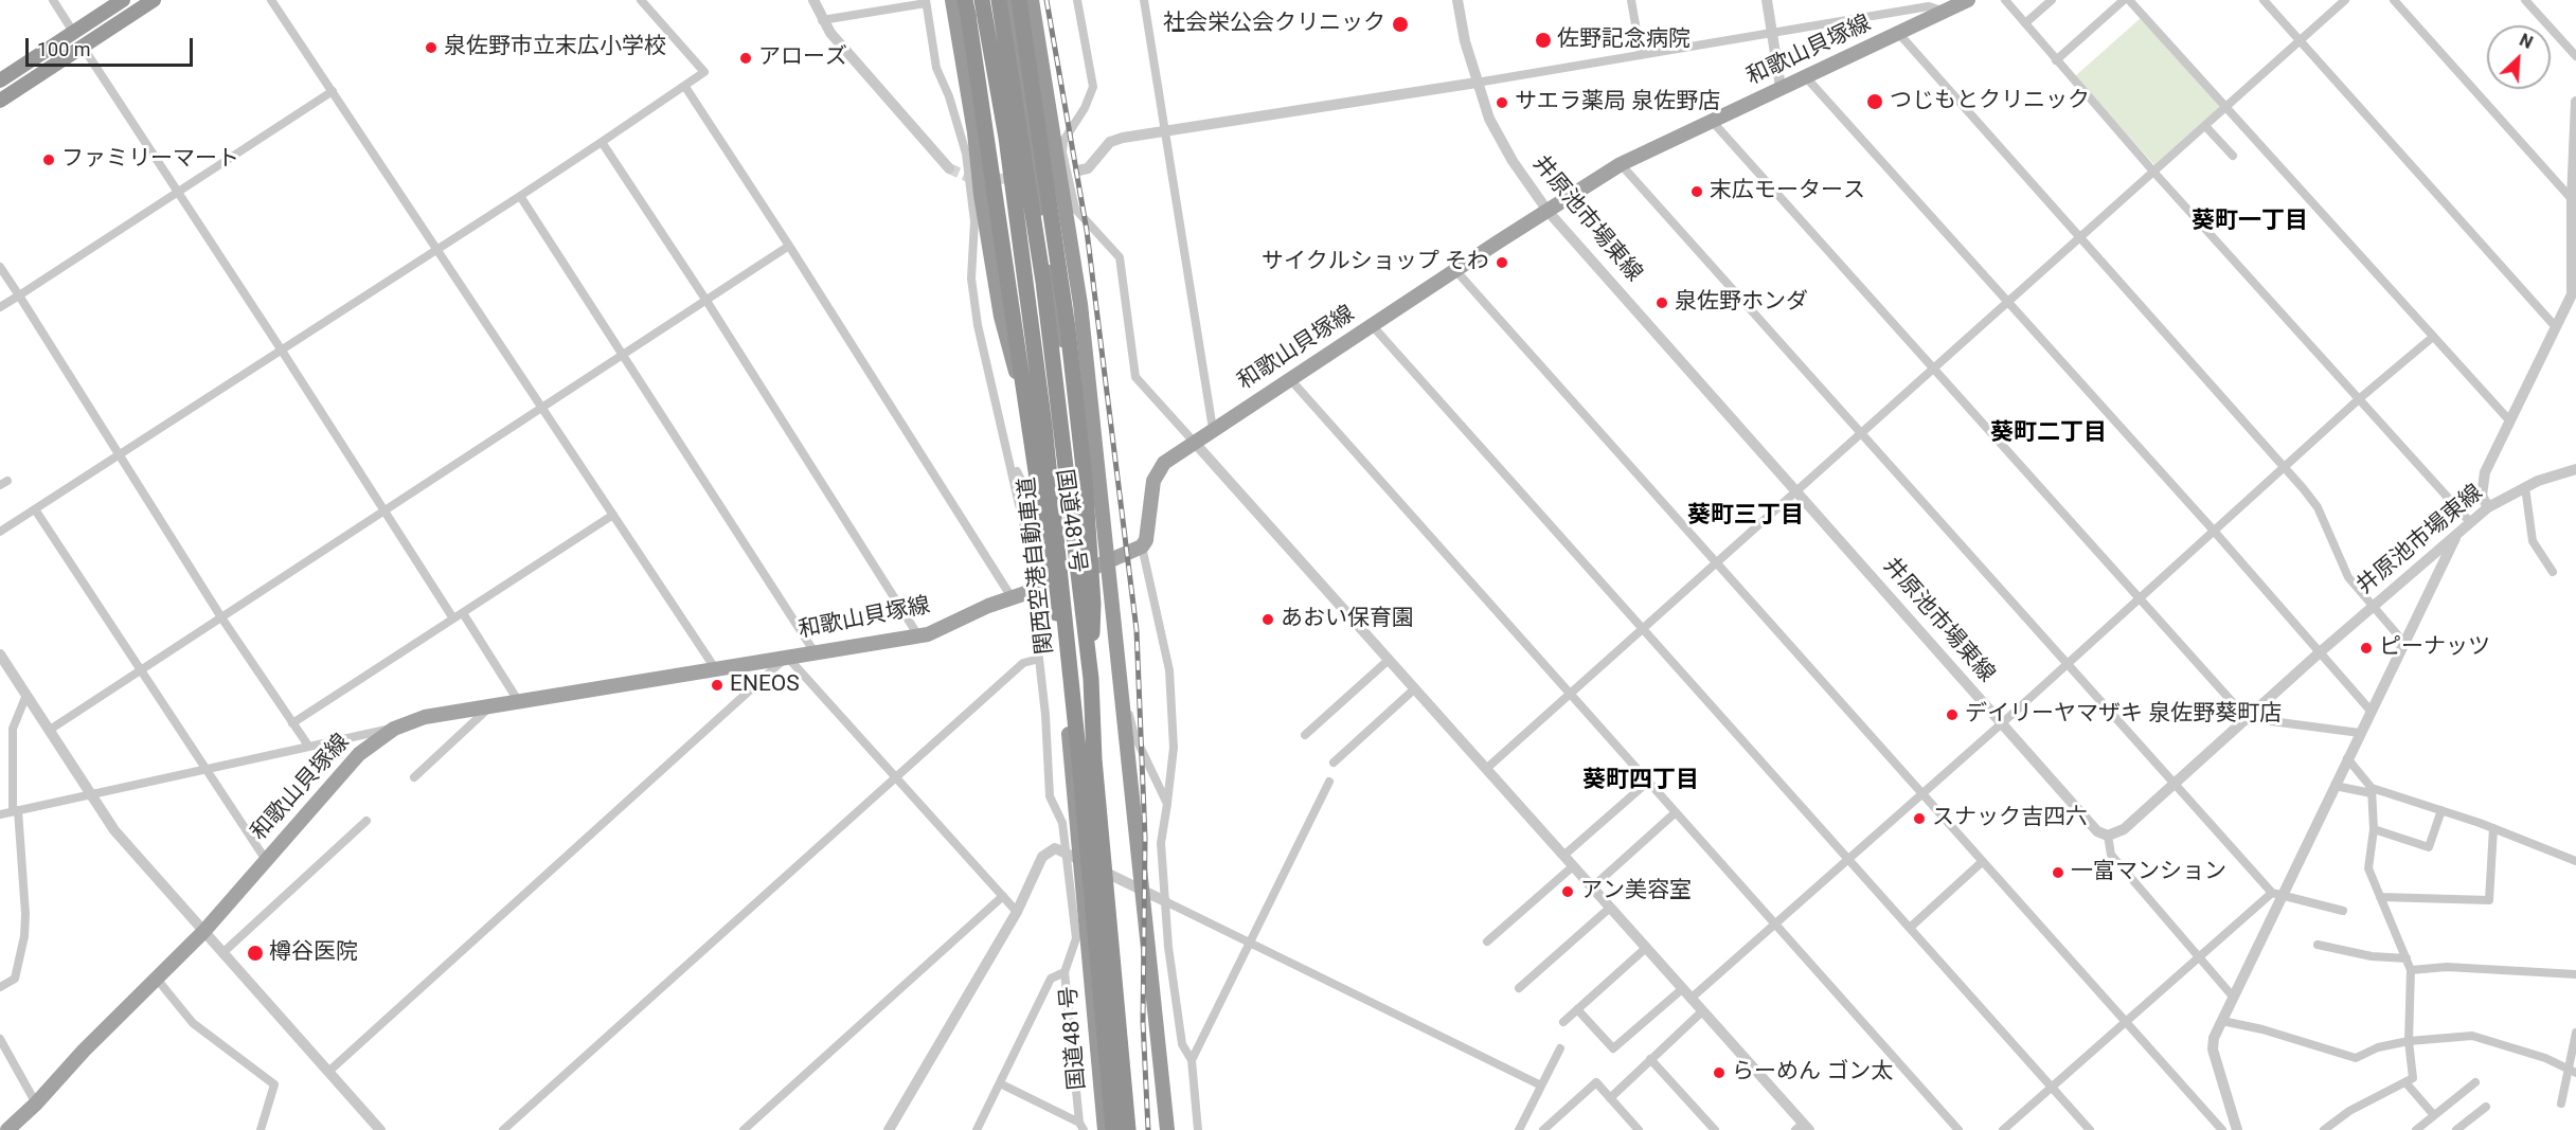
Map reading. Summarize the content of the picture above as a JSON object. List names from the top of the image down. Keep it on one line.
{"streets":{"highway":["国道481号","関西空港自動車道"],"main road":["和歌山貝塚線"],"street":["井原池市場東線"]},"crossings":[["和歌山貝塚線","井原池市場東線"],["和歌山貝塚線","国道481号"]],"districts":["葵町一丁目","葵町二丁目","葵町三丁目","葵町四丁目"],"places":["社会栄公会クリニック","佐野記念病院","泉佐野市立末広小学校","アローズ","つじもとクリニック","サエラ薬局 泉佐野店","ファミリーマート","末広モータース","サイクルショップ そわ","泉佐野ホンダ","あおい保育園","ピーナッツ","ENEOS","デイリーヤマザキ 泉佐野葵町店","スナック吉四六","一富マンション","アン美容室","樽谷医院","らーめん ゴン太"],"scale_bar":"100 m","north":"top right"}
